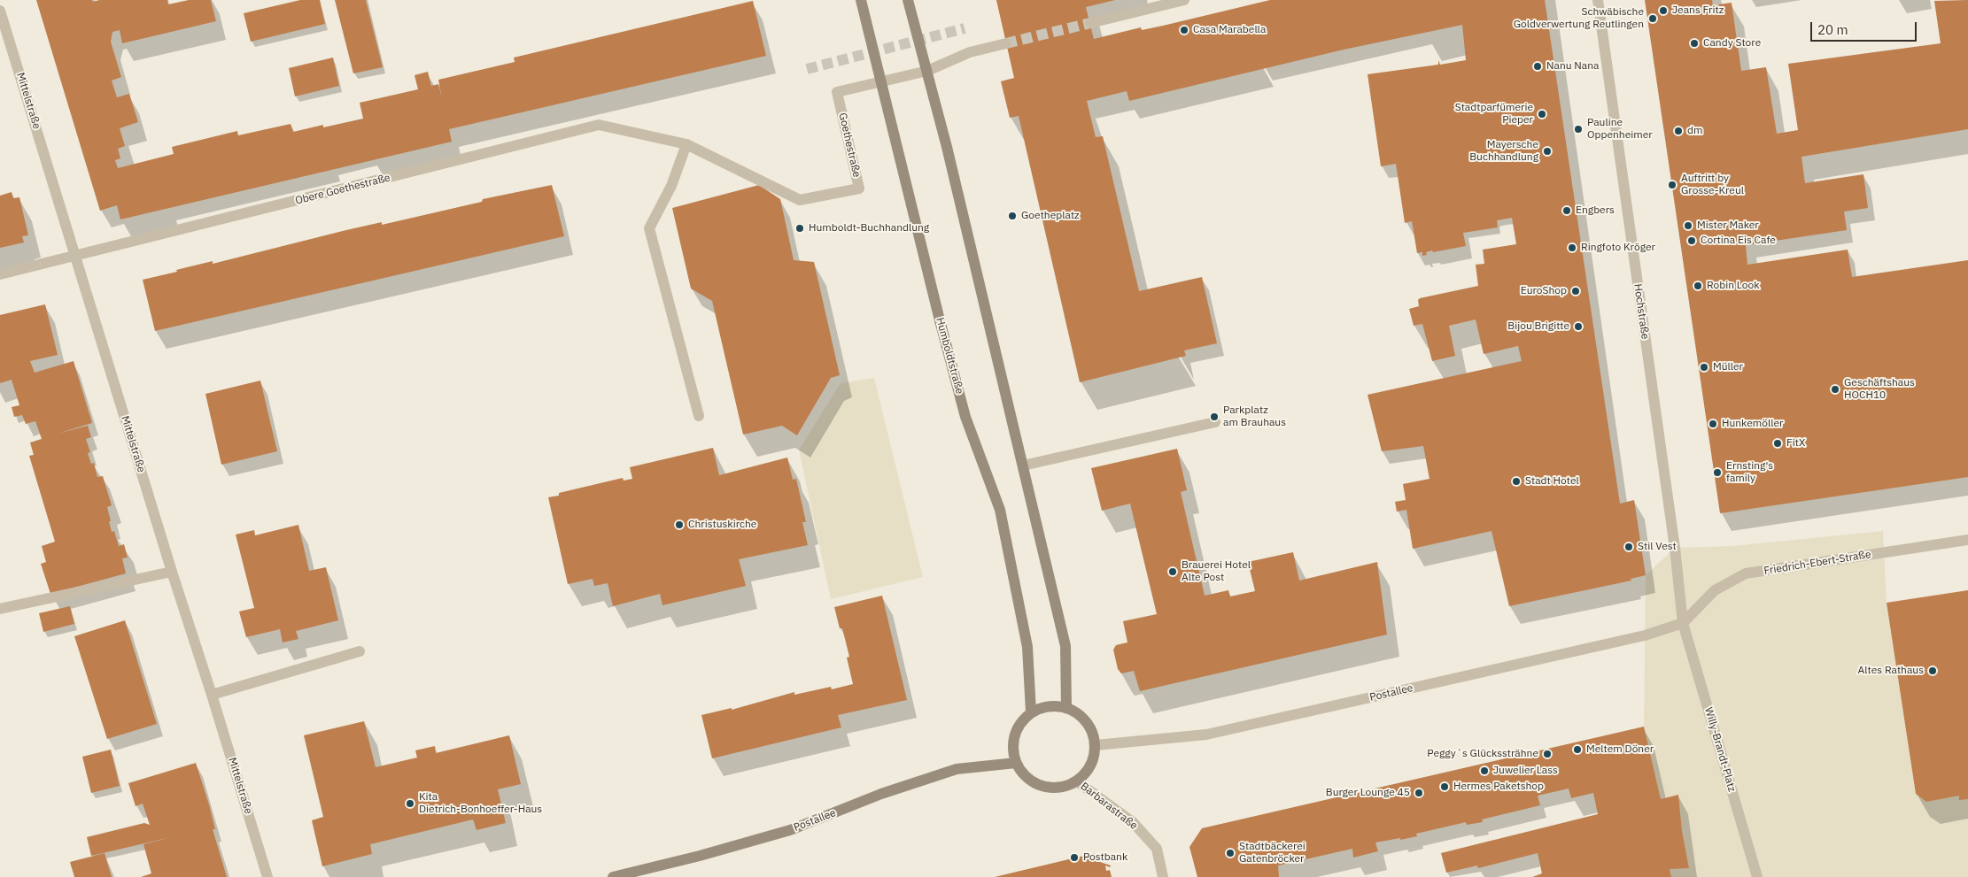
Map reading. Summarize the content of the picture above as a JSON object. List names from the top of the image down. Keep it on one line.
{"streets":{"main road":["Humboldtstraße","Postallee"],"street":["Mittelstraße","Goethestraße","Obere Goethestraße","Hochstraße","Friedrich-Ebert-Straße","Willy-Brandt-Platz","Barbarastraße"]},"crossings":[["Mittelstraße","Obere Goethestraße"],["Goethestraße","Obere Goethestraße"],["Goethestraße","Humboldtstraße"],["Hochstraße","Friedrich-Ebert-Straße"],["Hochstraße","Postallee"],["Hochstraße","Willy-Brandt-Platz"],["Humboldtstraße","Postallee"],["Humboldtstraße","Barbarastraße"],["Friedrich-Ebert-Straße","Postallee"],["Friedrich-Ebert-Straße","Willy-Brandt-Platz"],["Postallee","Willy-Brandt-Platz"],["Postallee","Barbarastraße"]],"places":["Jeans Fritz","Schwäbische Goldverwertung Reutlingen","Casa Marabella","Candy Store","Nanu Nana","Stadtparfümerie Pieper","Pauline Oppenheimer","dm","Mayersche Buchhandlung","Auftritt by Grosse-Kreul","Engbers","Goetheplatz","Mister Maker","Humboldt-Buchhandlung","Cortina Eis Cafe","Ringfoto Kröger","Robin Look","EuroShop","Bijou Brigitte","Müller","Geschäftshaus HOCH10","Parkplatz am Brauhaus","Hunkemöller","FitX","Ernsting's family","Stadt Hotel","Christuskirche","Stil Vest","Brauerei Hotel Alte Post","Altes Rathaus","Meltem Döner","Peggy´s Glückssträhne","Juwelier Lass","Hermes Paketshop","Burger Lounge 45","Kita Dietrich-Bonhoeffer-Haus","Stadtbäckerei Gatenbröcker","Postbank"],"scale_bar":"20 m"}
